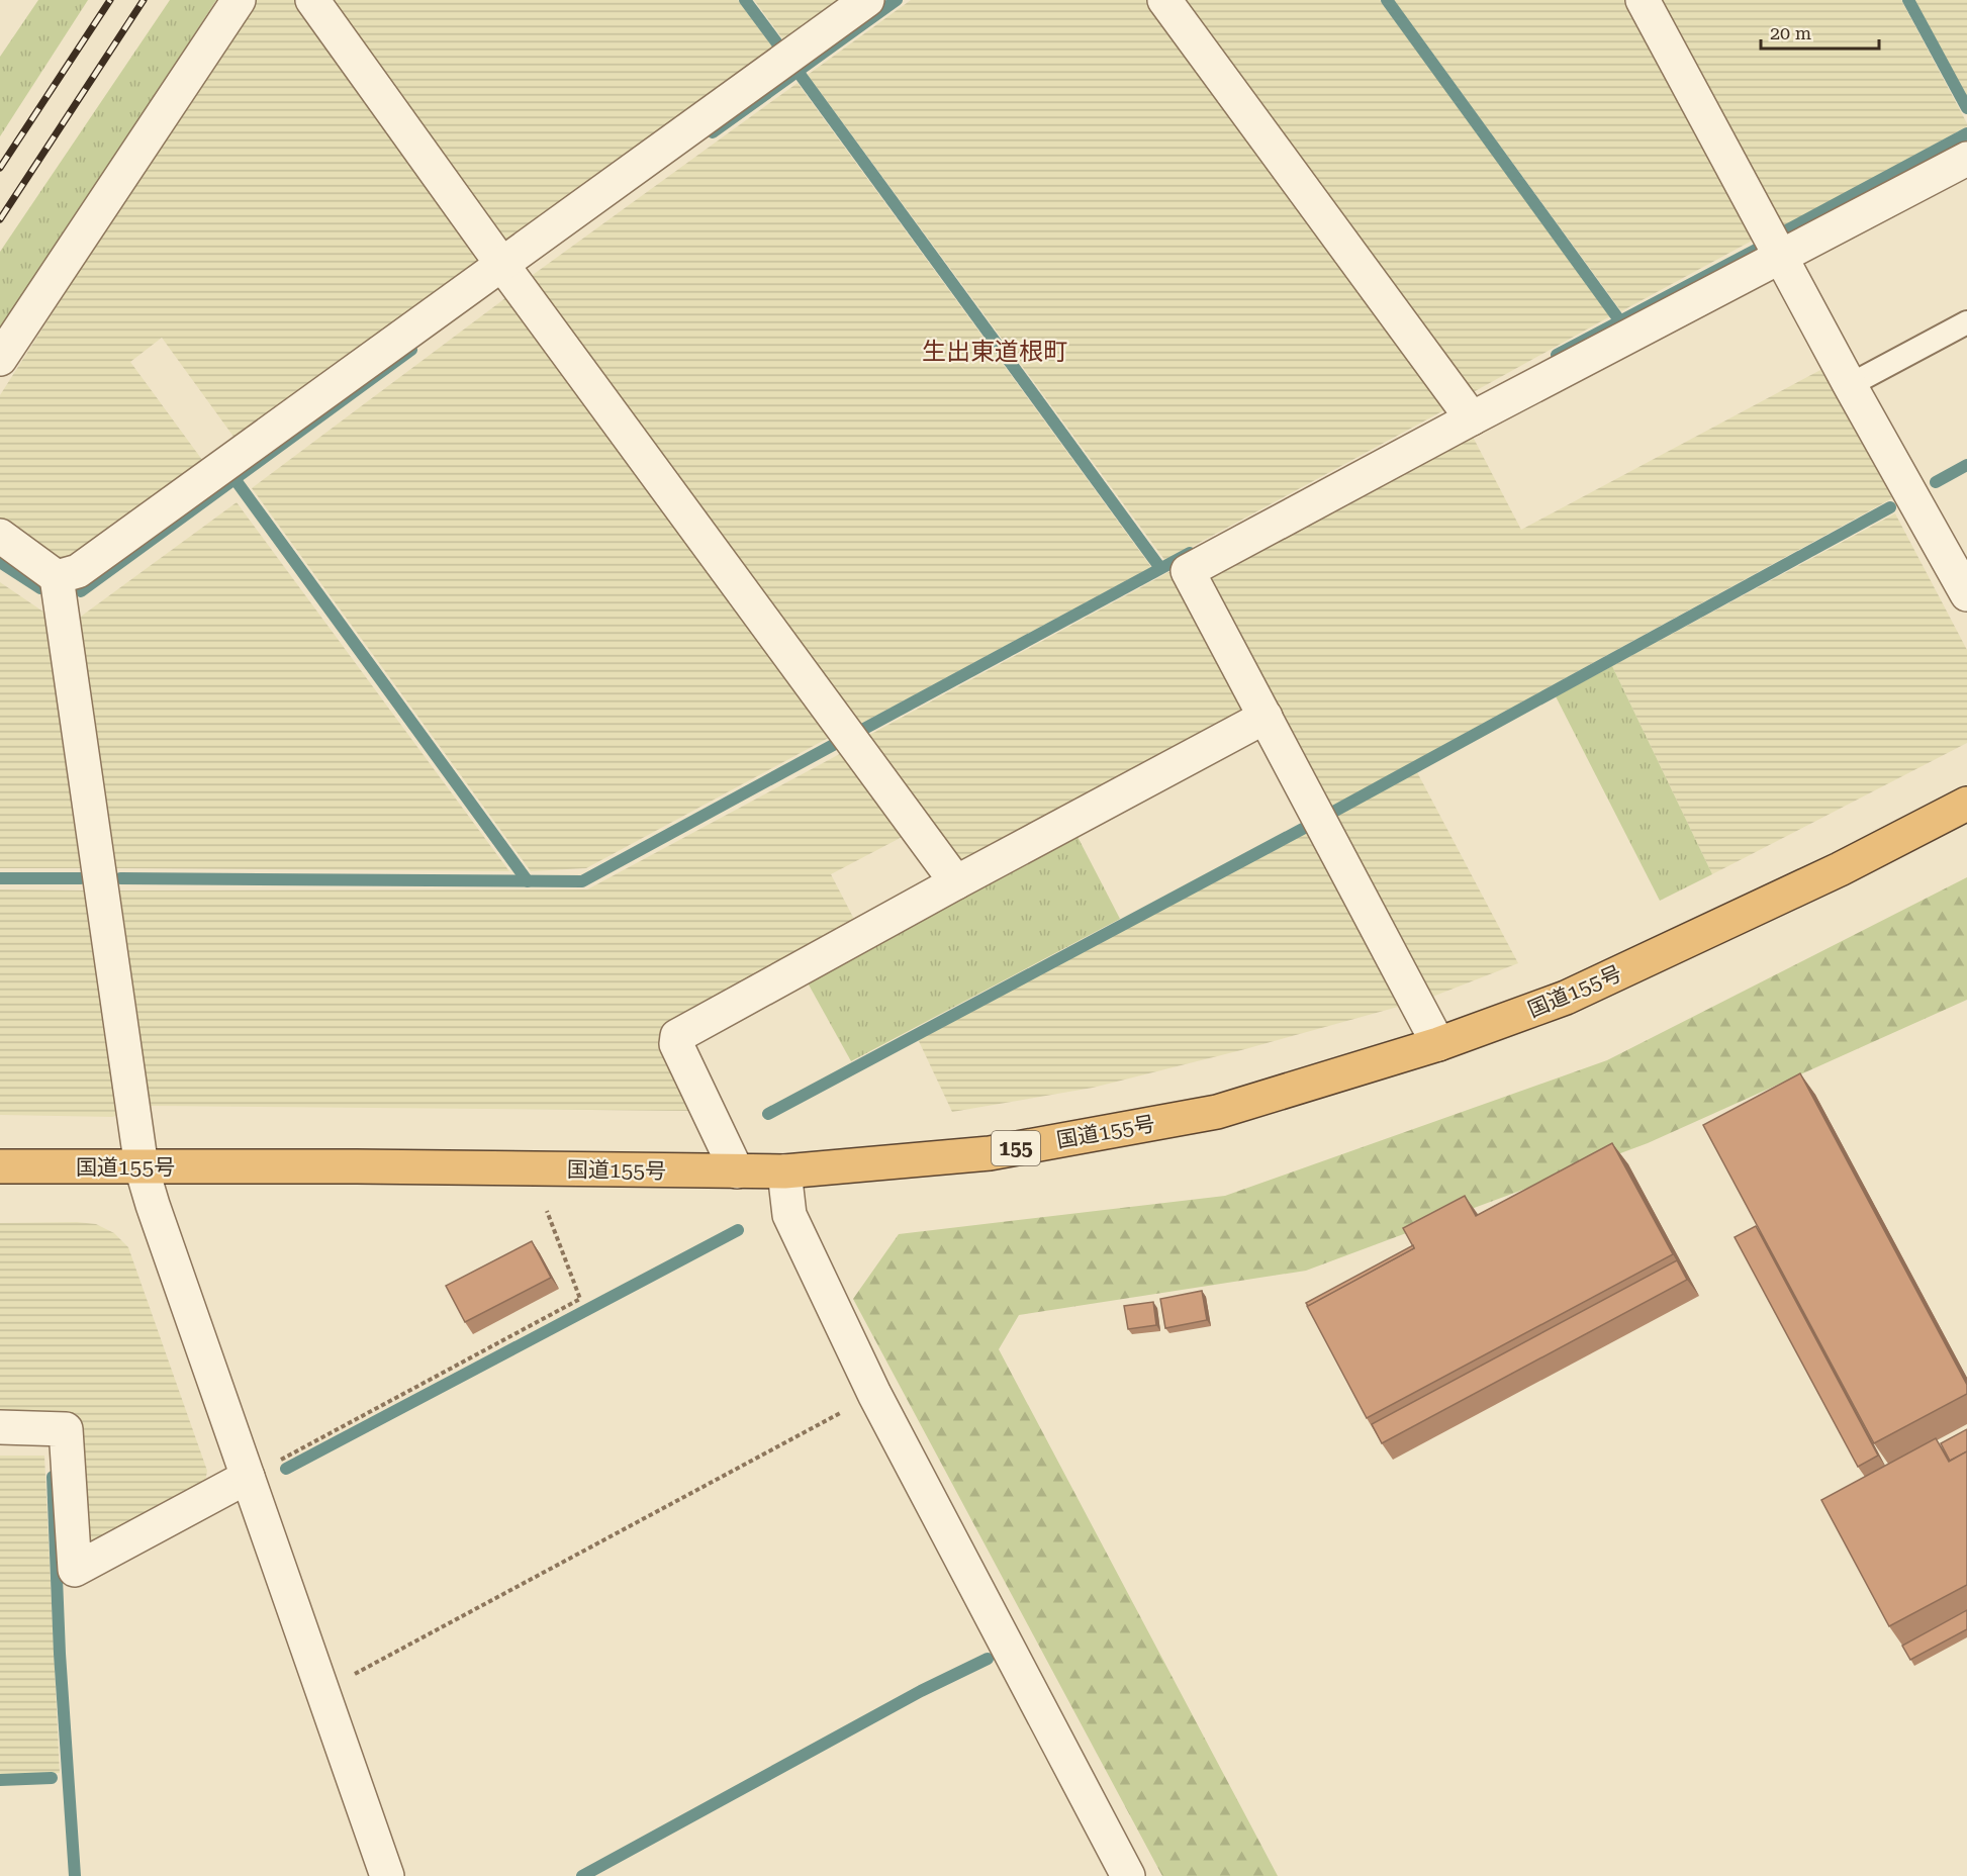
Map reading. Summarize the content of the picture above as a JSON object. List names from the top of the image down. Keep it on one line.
{"streets":{"highway":["国道155号","155"]},"districts":["生出東道根町"],"scale_bar":"20 m"}
